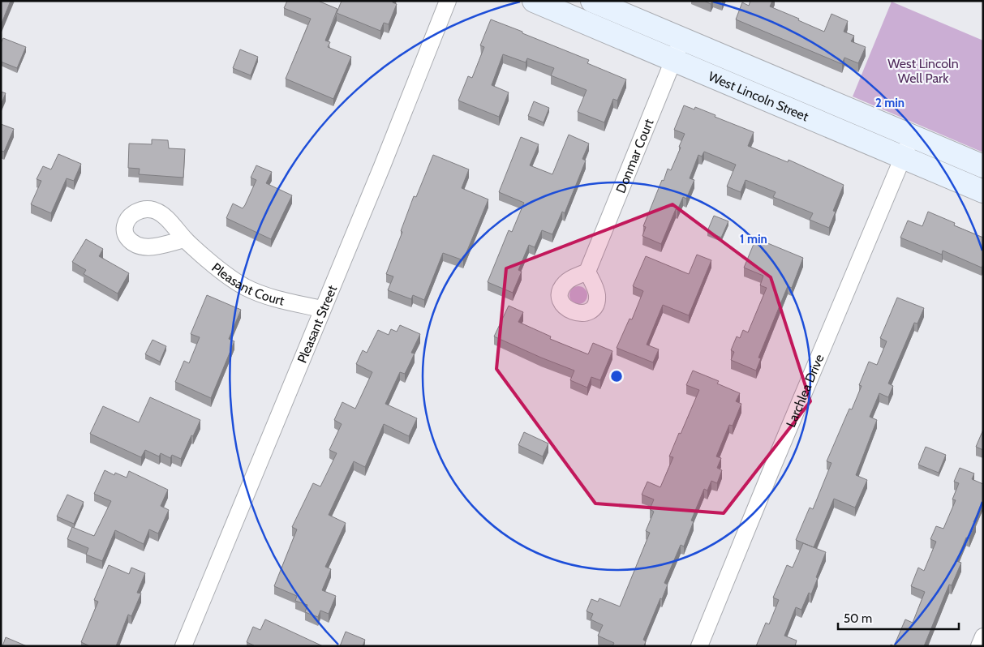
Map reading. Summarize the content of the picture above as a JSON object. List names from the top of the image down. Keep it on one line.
{"streets":{"street":["West Lincoln Street","Donmar Court","Pleasant Court","Pleasant Street","Larchlea Drive"]},"crossings":[["West Lincoln Street","Donmar Court"],["West Lincoln Street","Larchlea Drive"],["Pleasant Court","Pleasant Street"]],"parks":["West Lincoln Well Park"],"scale_bar":"50 m","rings":["2 min","1 min"]}
